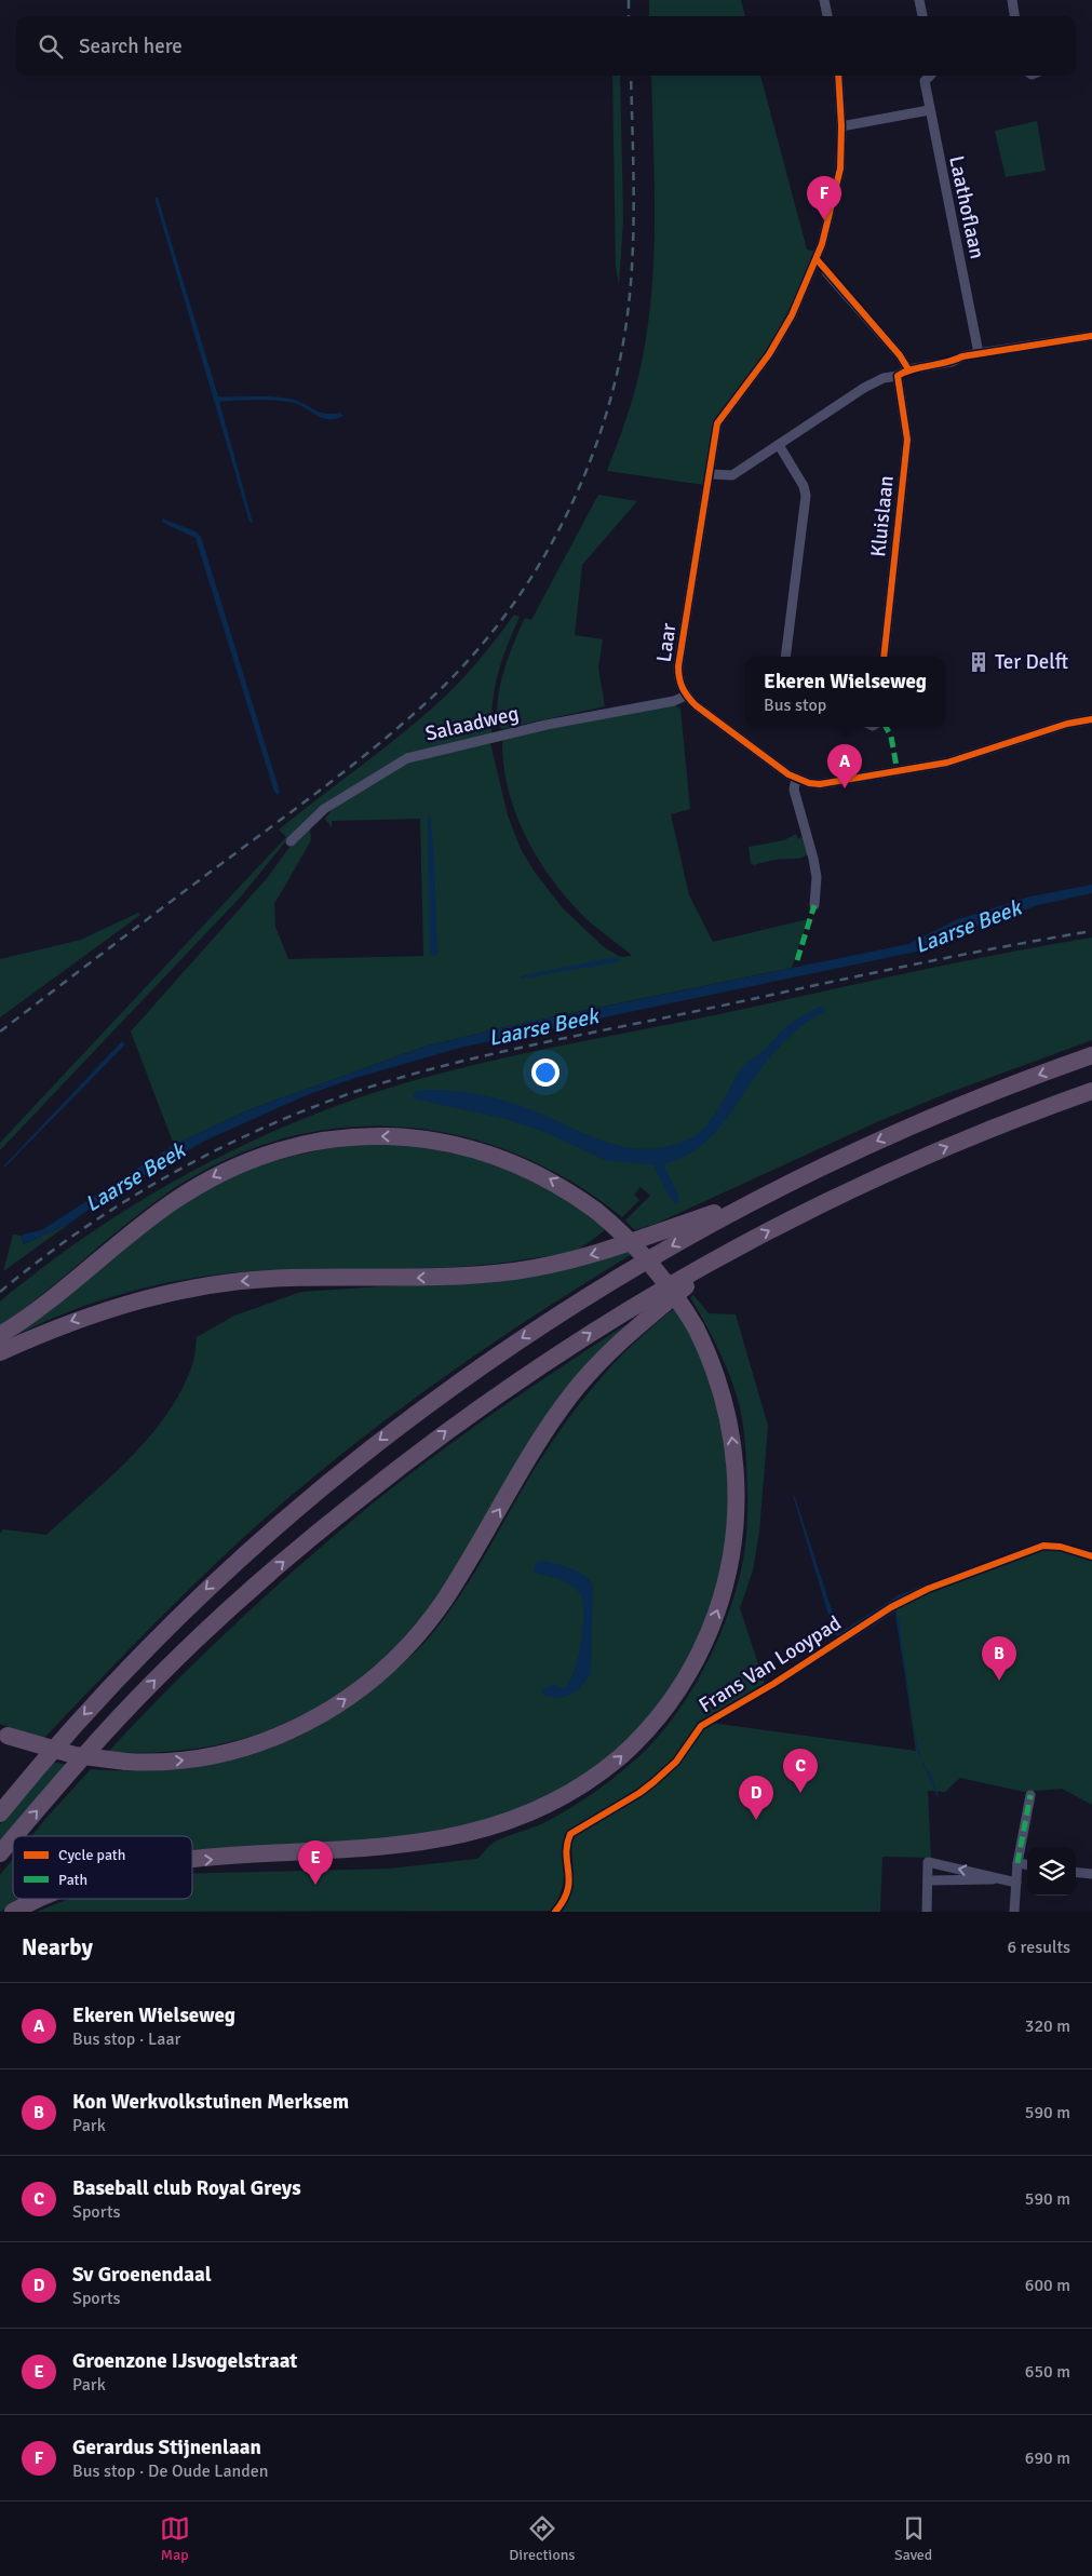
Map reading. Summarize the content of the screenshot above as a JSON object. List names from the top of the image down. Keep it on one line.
{"streets":{"street":["Laathoflaan","Kluislaan","Laar","Salaadweg"],"cycle path":["Frans Van Looypad"]},"crossings":[["Laar","Salaadweg"]],"water":["Laarse Beek"],"places":{"building":["Ter Delft"]},"legend":["Cycle path","Path"],"page":{"search":"Search here","pins":["F","A","B","C","D","E"],"popup":["Ekeren Wielseweg","Bus stop"],"heading":["Nearby","6 results"],"list":[{"mark":"A","name":"Ekeren Wielseweg","note":"Bus stop · Laar","value":"320 m"},{"mark":"B","name":"Kon Werkvolkstuinen Merksem","note":"Park","value":"590 m"},{"mark":"C","name":"Baseball club Royal Greys","note":"Sports","value":"590 m"},{"mark":"D","name":"Sv Groenendaal","note":"Sports","value":"600 m"},{"mark":"E","name":"Groenzone IJsvogelstraat","note":"Park","value":"650 m"},{"mark":"F","name":"Gerardus Stijnenlaan","note":"Bus stop · De Oude Landen","value":"690 m"}],"nav":["Map","Directions","Saved"]}}
